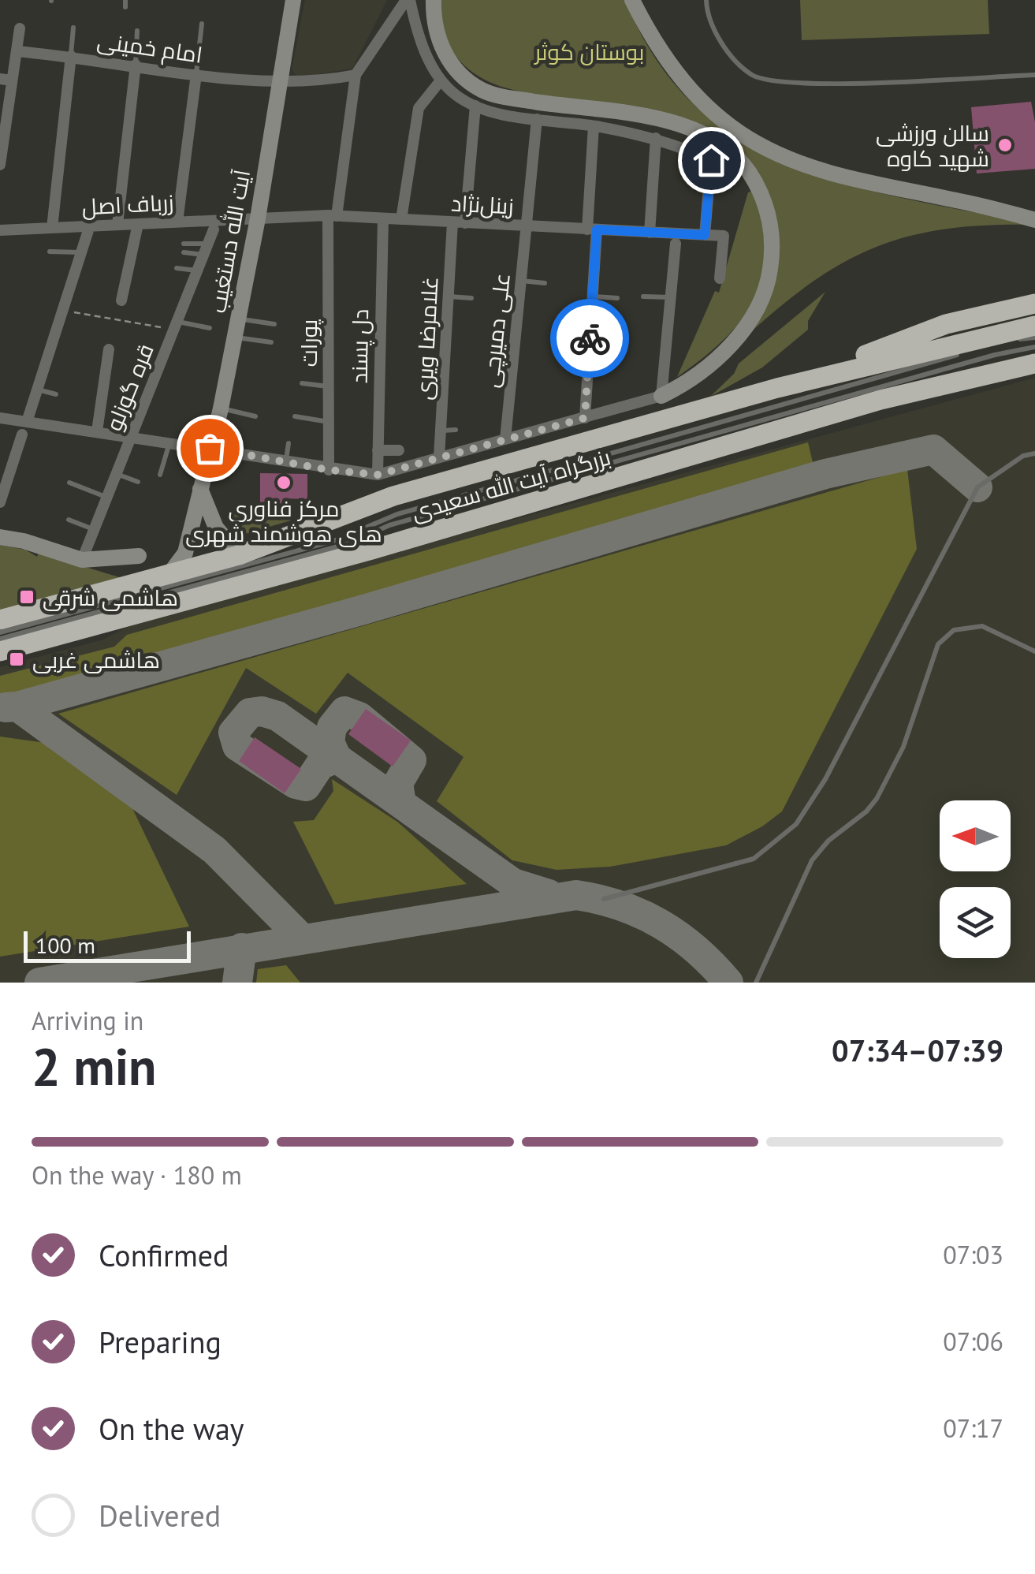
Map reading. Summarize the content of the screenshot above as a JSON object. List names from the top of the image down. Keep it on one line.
{"streets":{"highway":["بزرگراه آیت الله سعیدی"],"main road":["آیت الله دستغیب"],"street":["امام خمینی","زرباف اصل","زینل‌نژاد","علی دمیرچی","غلامرضا ویری","پورات","دل پسند","قره گوزلو"]},"crossings":[["امام خمینی","آیت الله دستغیب"],["امام خمینی","پورات"],["زرباف اصل","زینل‌نژاد"],["زرباف اصل","آیت الله دستغیب"],["زینل‌نژاد","آیت الله دستغیب"],["زینل‌نژاد","علی دمیرچی"],["زینل‌نژاد","غلامرضا ویری"],["زینل‌نژاد","پورات"],["زینل‌نژاد","دل پسند"]],"parks":["بوستان کوثر"],"places":{"other":["سالن ورزشی شهید کاوه","مرکز فناوری های هوشمند شهری"],"transit":["هاشمی شرقی","هاشمی غربی"]},"scale_bar":"100 m","north":"left","page":{"scale":"100 m","heading":["2 min","Arriving in","07:34–07:39"],"bar":"On the way · 180 m","list":[["Confirmed","07:03"],["Preparing","07:06"],["On the way","07:17"],"Delivered"]}}
